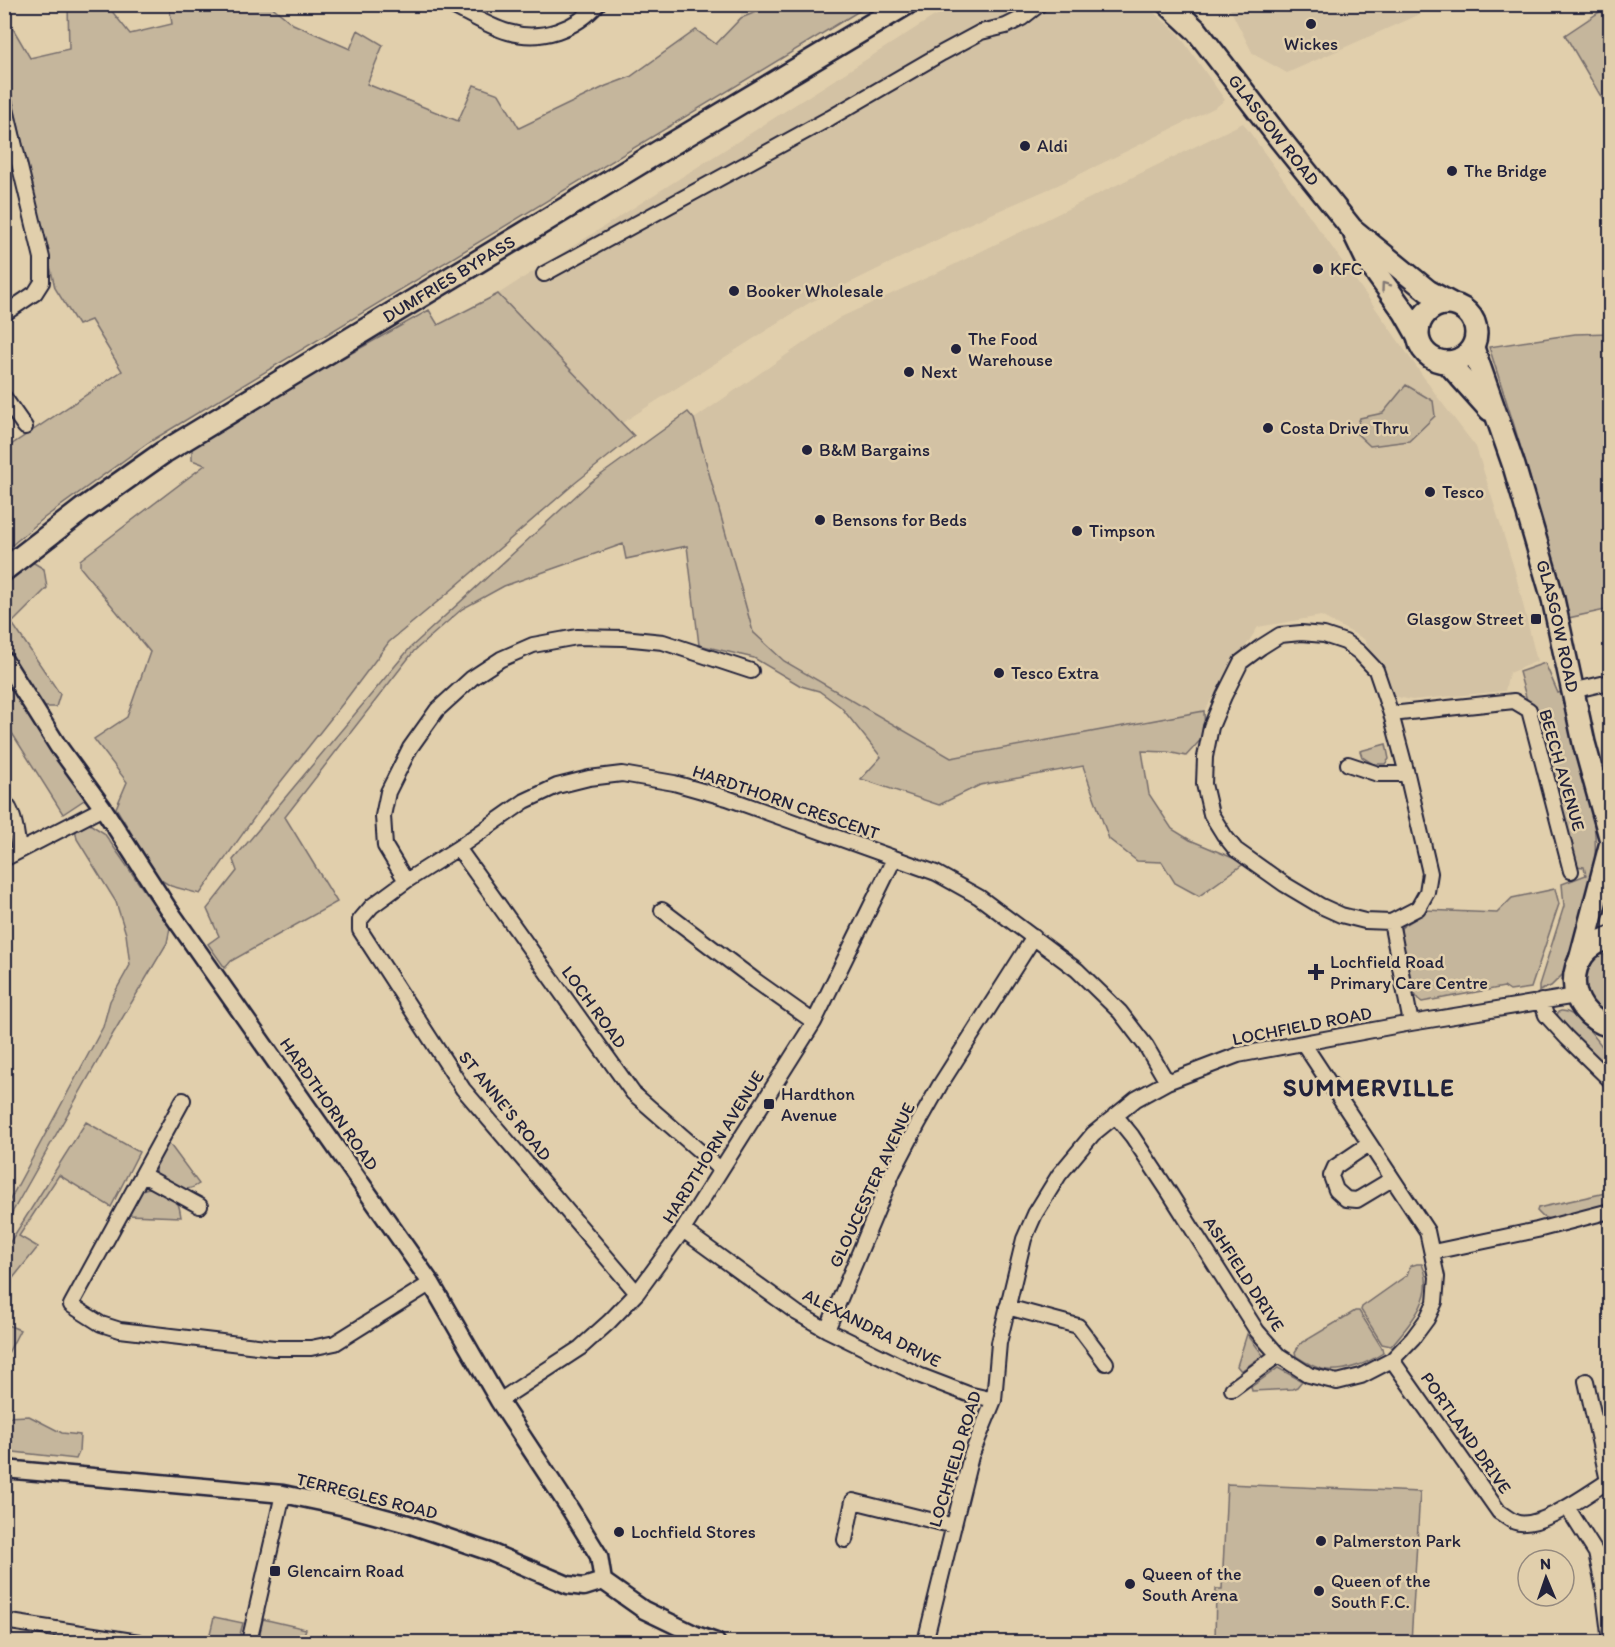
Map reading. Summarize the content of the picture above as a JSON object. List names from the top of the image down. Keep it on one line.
{"streets":{"main road":["GLASGOW ROAD","DUMFRIES BYPASS"],"street":["BEECH AVENUE","HARDTHORN CRESCENT","LOCH ROAD","LOCHFIELD ROAD","HARDTHORN ROAD","ST ANNE'S ROAD","HARDTHORN AVENUE","GLOUCESTER AVENUE","ASHFIELD DRIVE","ALEXANDRA DRIVE","PORTLAND DRIVE","TERREGLES ROAD"]},"crossings":[["HARDTHORN CRESCENT","LOCH ROAD"],["HARDTHORN CRESCENT","LOCHFIELD ROAD"],["HARDTHORN CRESCENT","ST ANNE'S ROAD"],["HARDTHORN CRESCENT","HARDTHORN AVENUE"],["HARDTHORN CRESCENT","GLOUCESTER AVENUE"],["LOCH ROAD","HARDTHORN AVENUE"],["LOCHFIELD ROAD","ASHFIELD DRIVE"],["LOCHFIELD ROAD","ALEXANDRA DRIVE"],["HARDTHORN ROAD","HARDTHORN AVENUE"],["HARDTHORN ROAD","TERREGLES ROAD"],["ST ANNE'S ROAD","HARDTHORN AVENUE"],["HARDTHORN AVENUE","ALEXANDRA DRIVE"],["GLOUCESTER AVENUE","ALEXANDRA DRIVE"],["ASHFIELD DRIVE","PORTLAND DRIVE"]],"districts":["SUMMERVILLE"],"places":{"other":["Wickes","Aldi","The Bridge","KFC","Booker Wholesale","The Food Warehouse","Next","Costa Drive Thru","B&M Bargains","Tesco","Bensons for Beds","Timpson","Tesco Extra","Lochfield Stores","Palmerston Park","Queen of the South Arena","Queen of the South F.C."],"transit":["Glasgow Street","Hardthon Avenue","Glencairn Road"],"health":["Lochfield Road Primary Care Centre"]},"north":"top"}
